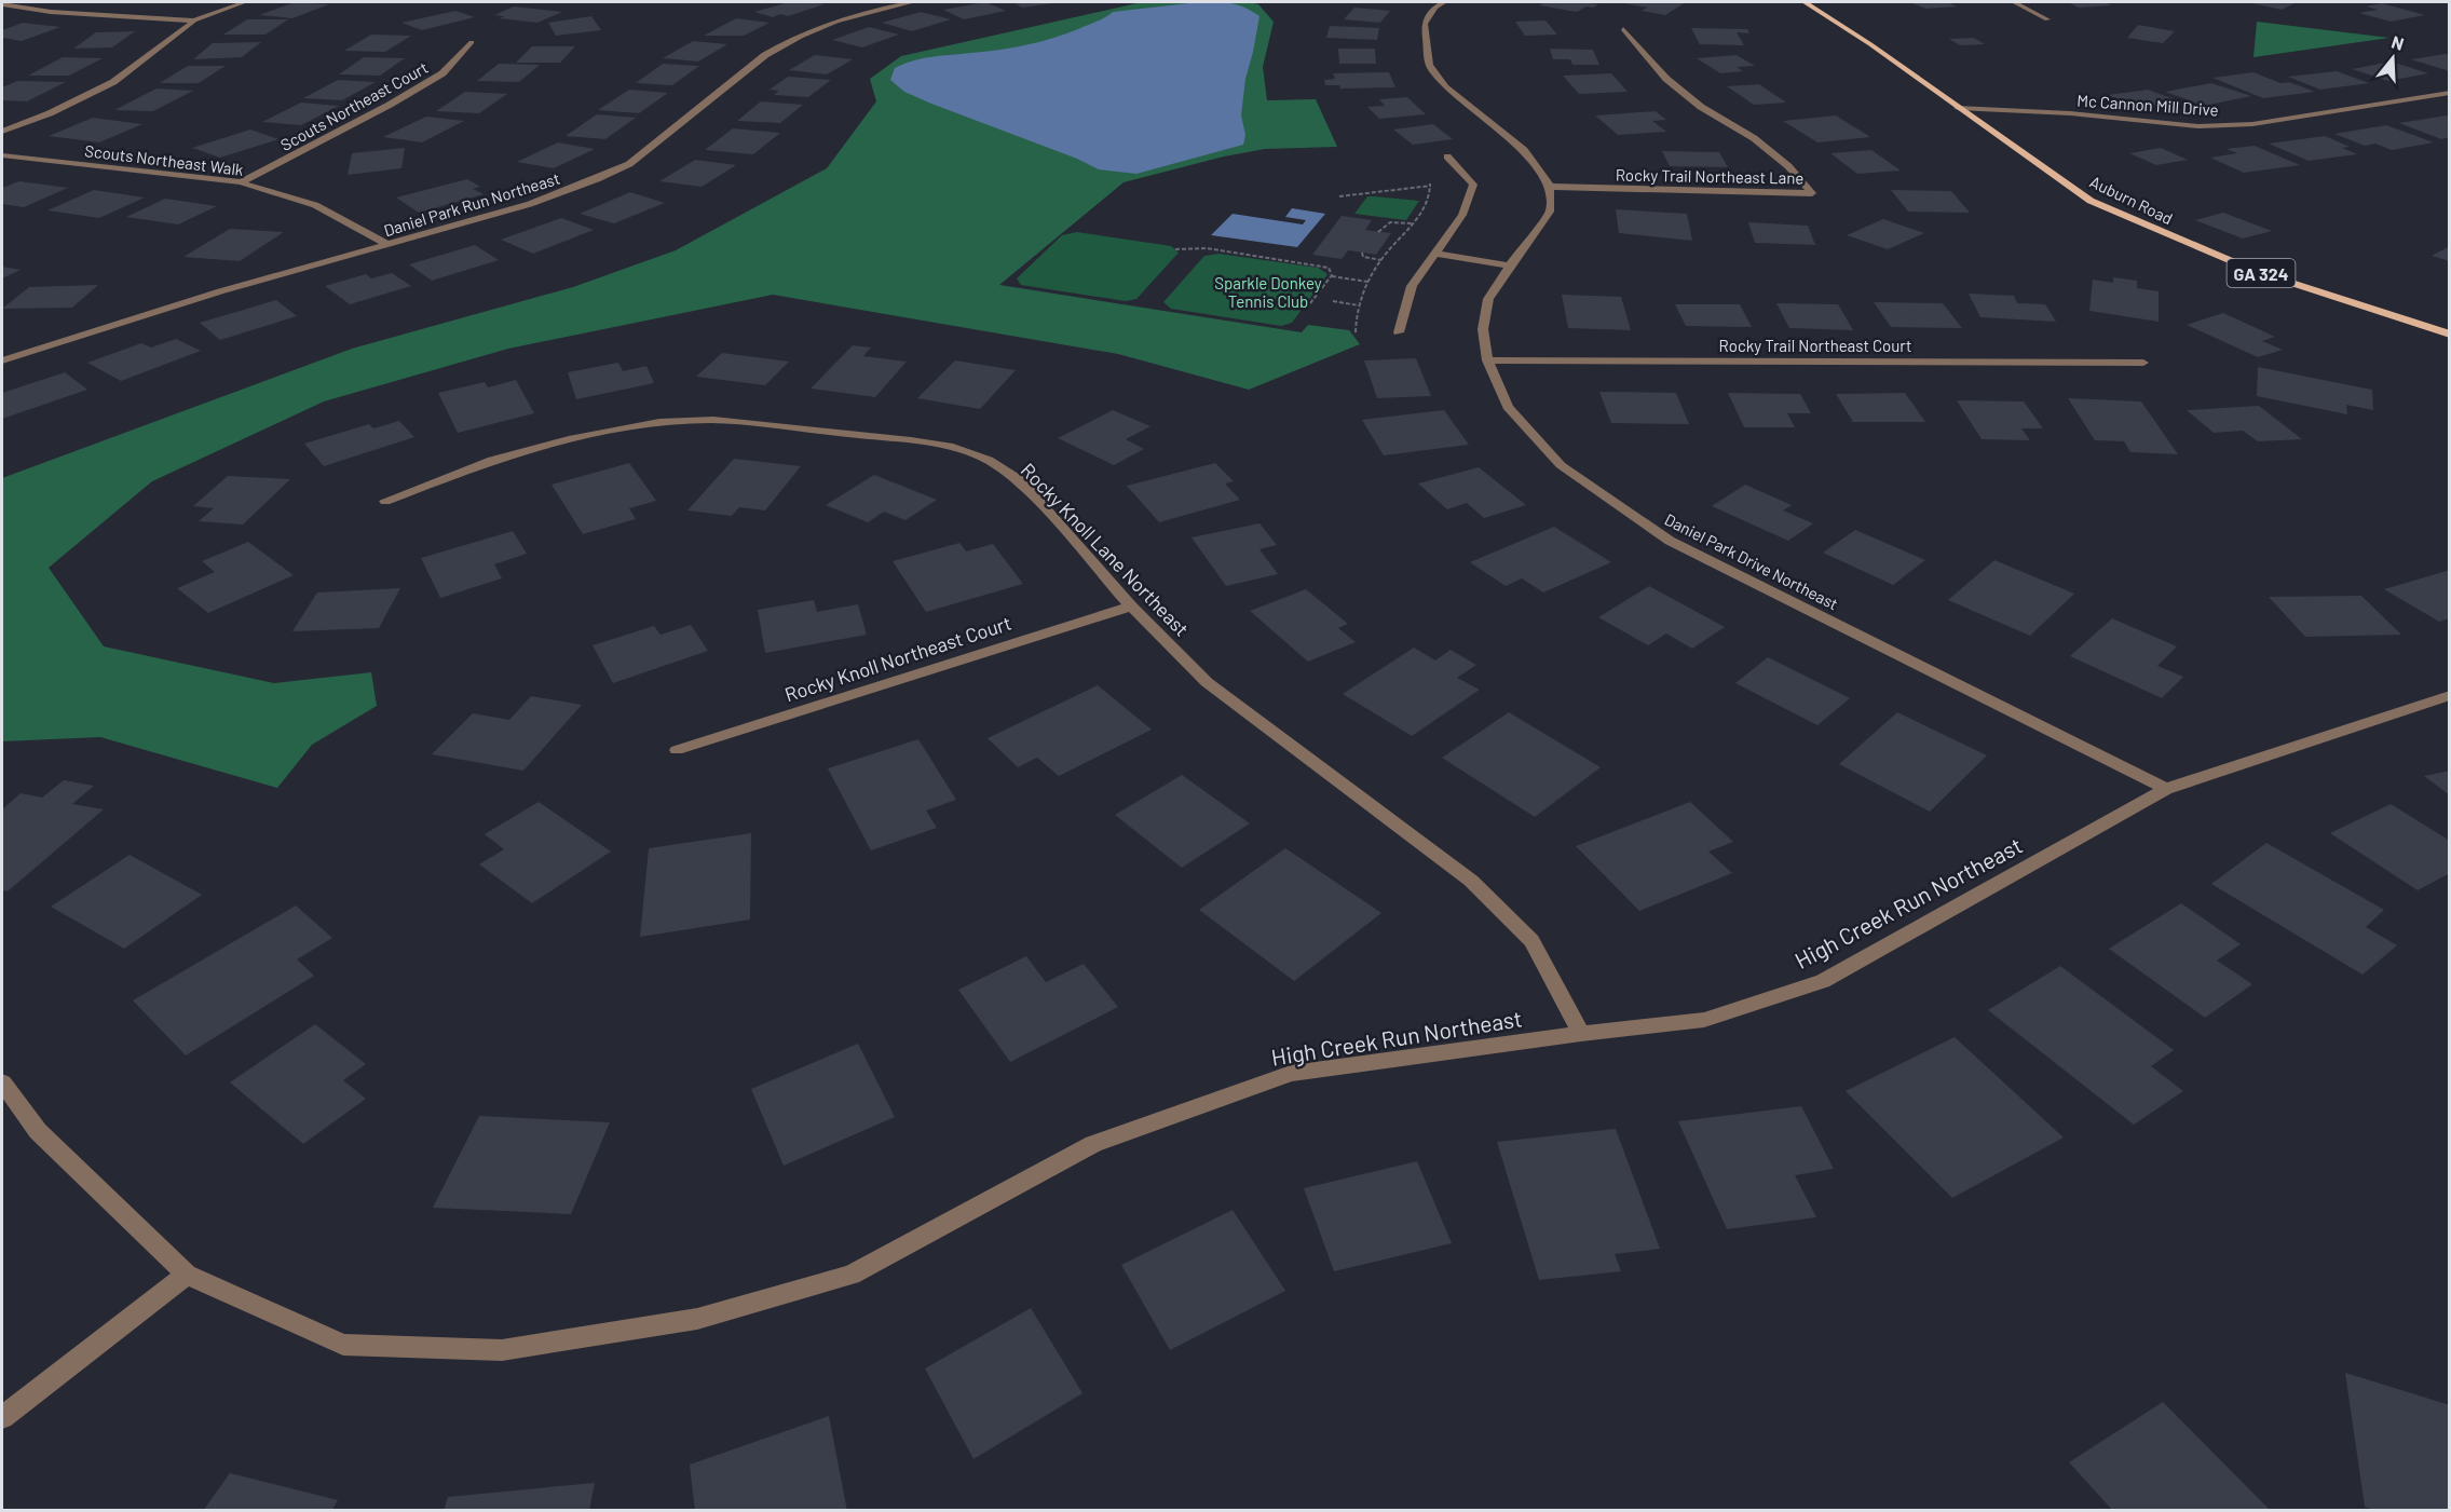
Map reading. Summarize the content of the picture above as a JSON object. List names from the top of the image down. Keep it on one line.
{"streets":{"main road":["Auburn Road","GA 324"],"street":["Mc Cannon Mill Drive","Scouts Northeast Court","Scouts Northeast Walk","Rocky Trail Northeast Lane","Daniel Park Run Northeast","Rocky Trail Northeast Court","Rocky Knoll Lane Northeast","Daniel Park Drive Northeast","Rocky Knoll Northeast Court","High Creek Run Northeast"]},"crossings":[["Mc Cannon Mill Drive","Auburn Road"],["Scouts Northeast Court","Scouts Northeast Walk"],["Scouts Northeast Walk","Daniel Park Run Northeast"],["Rocky Trail Northeast Lane","Daniel Park Drive Northeast"],["Rocky Trail Northeast Court","Daniel Park Drive Northeast"],["Rocky Knoll Lane Northeast","Rocky Knoll Northeast Court"],["Rocky Knoll Lane Northeast","High Creek Run Northeast"],["Daniel Park Drive Northeast","High Creek Run Northeast"]],"parks":["Sparkle Donkey Tennis Club"],"north":"top"}
